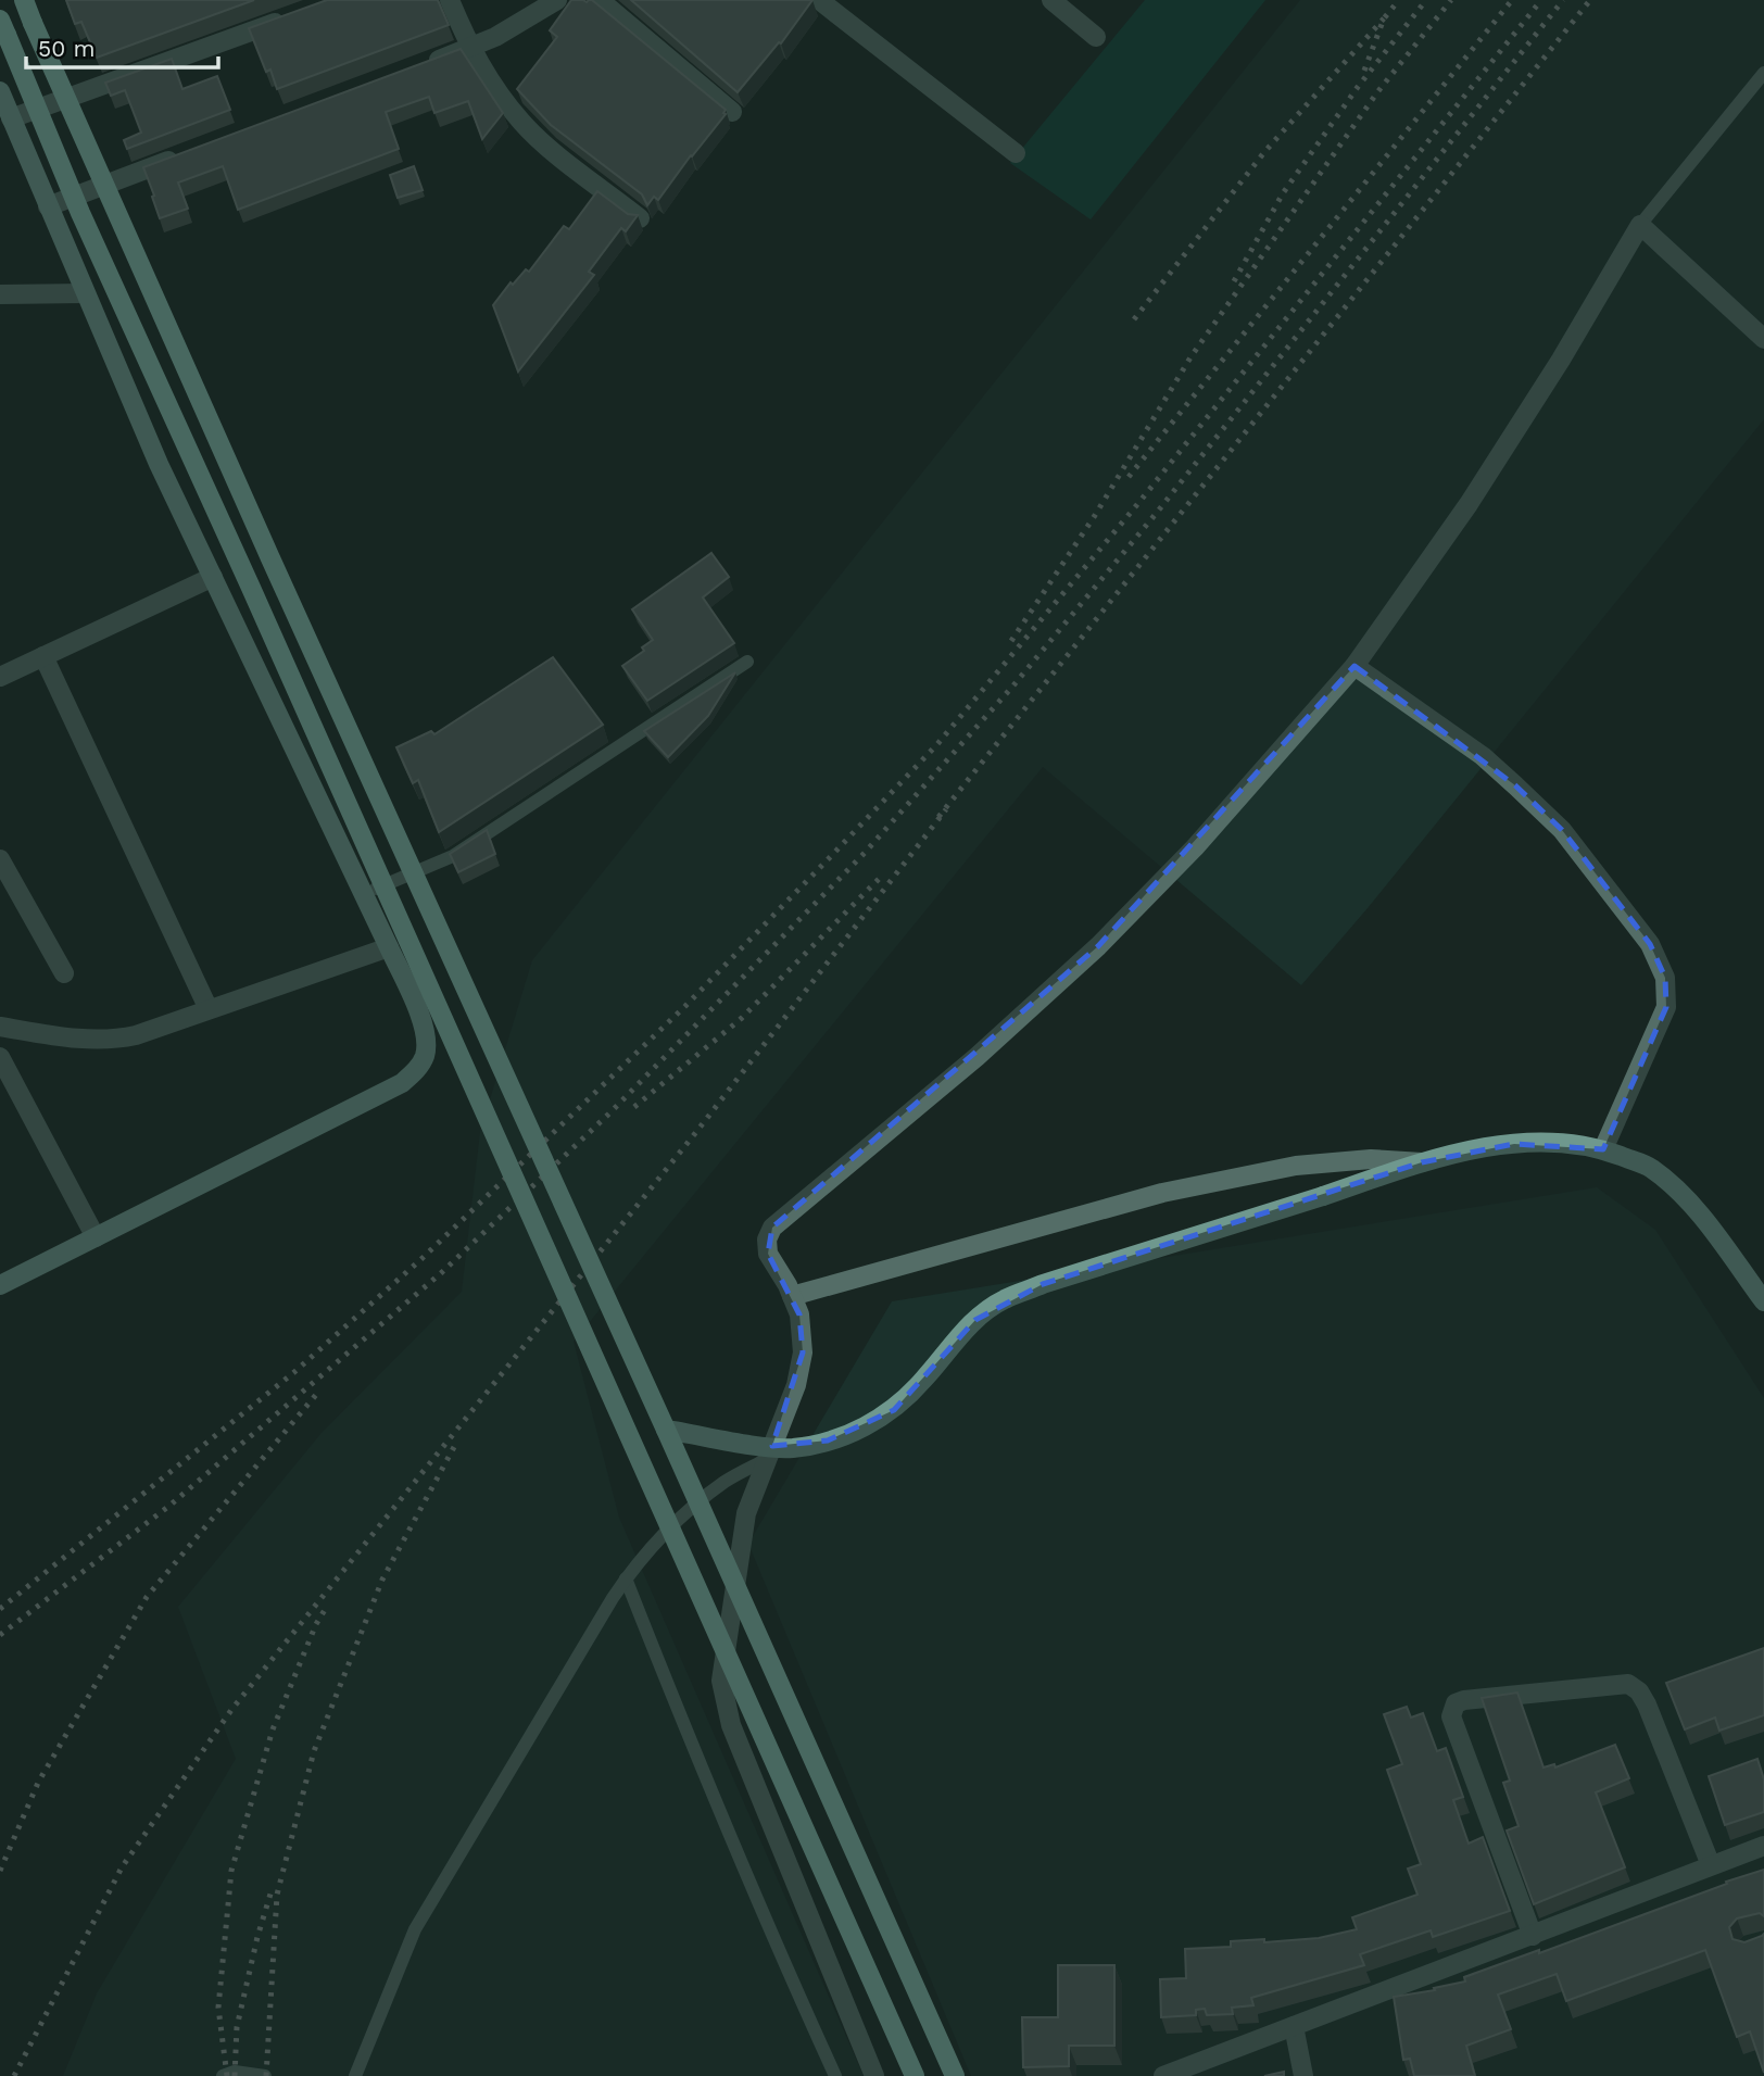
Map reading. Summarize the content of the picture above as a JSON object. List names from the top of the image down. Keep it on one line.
{"scale_bar":"50 m"}
